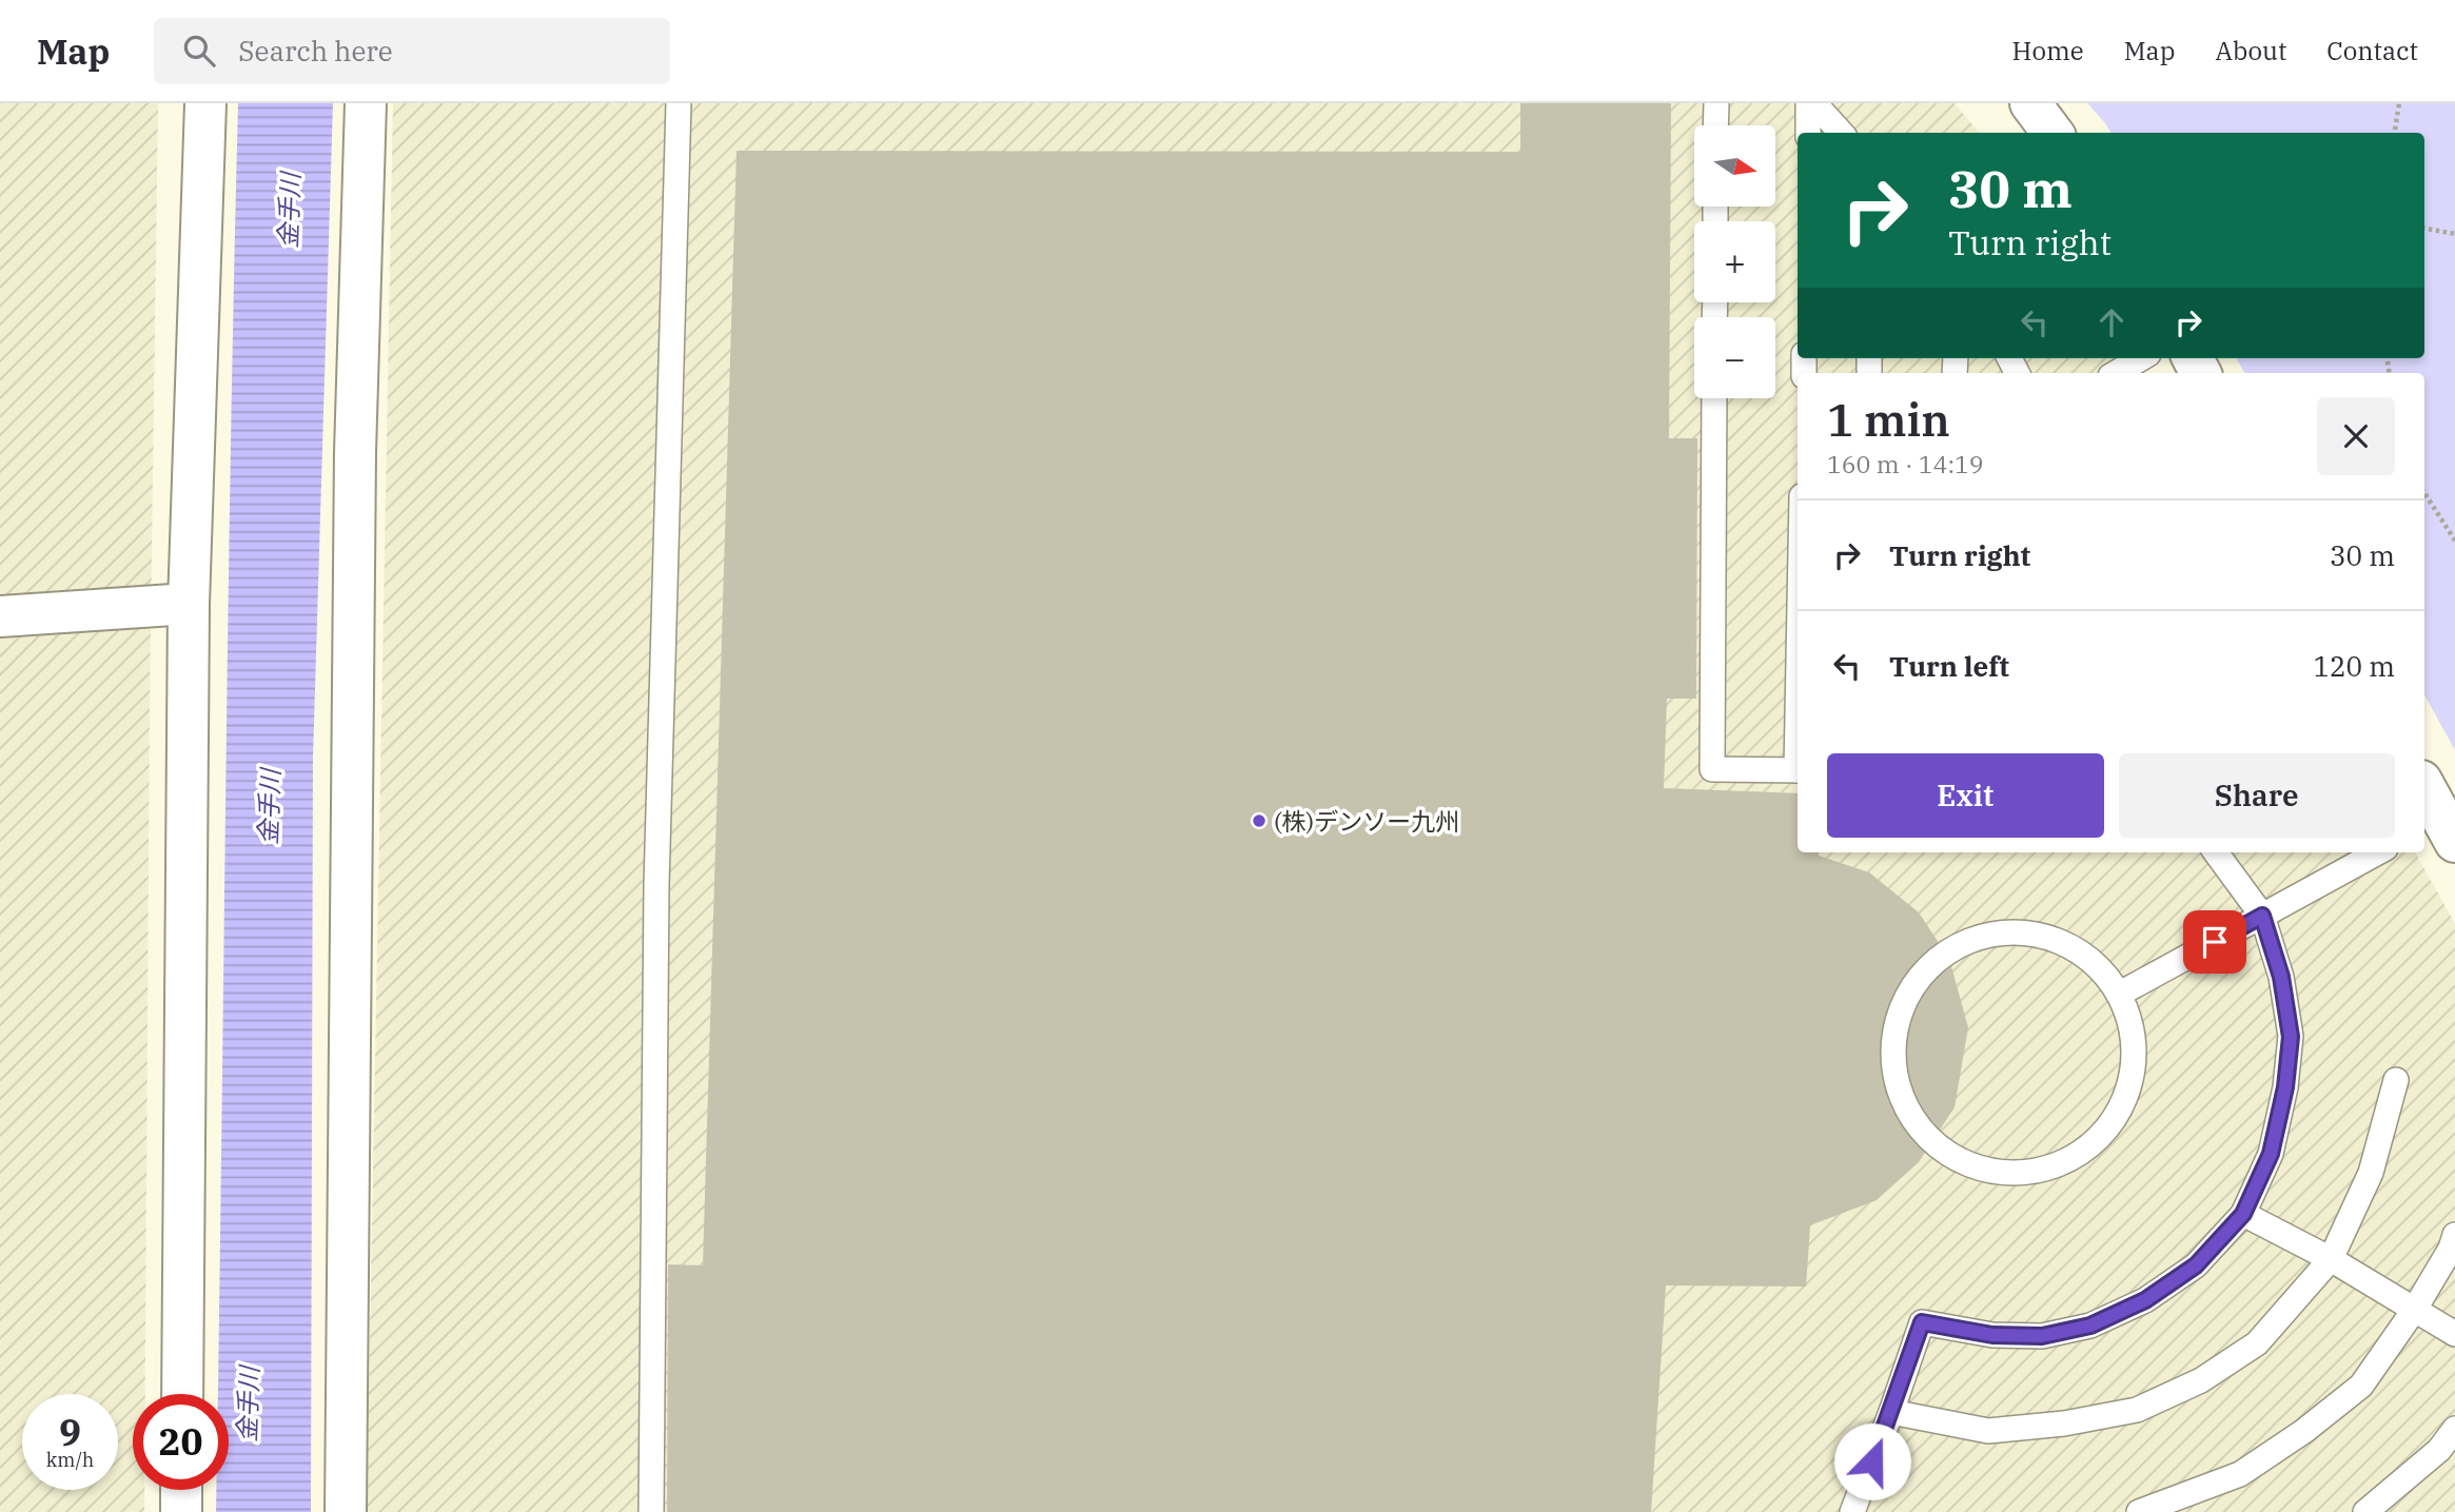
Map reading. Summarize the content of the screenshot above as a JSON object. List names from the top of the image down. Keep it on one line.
{"water":["金手川"],"places":["(株)デンソー九州"],"north":"right","page":{"header":"Map","search":"Search here","nav":["Home","Map","About","Contact"],"map_buttons":["+","−"],"turn":["30 m","Turn right"],"heading":["1 min","160 m · 14:19"],"list":[{"name":"Turn right","value":"30 m"},{"name":"Turn left","value":"120 m"}],"buttons":["Exit","Share"],"speed":"9 km/h","limit":"20"}}
